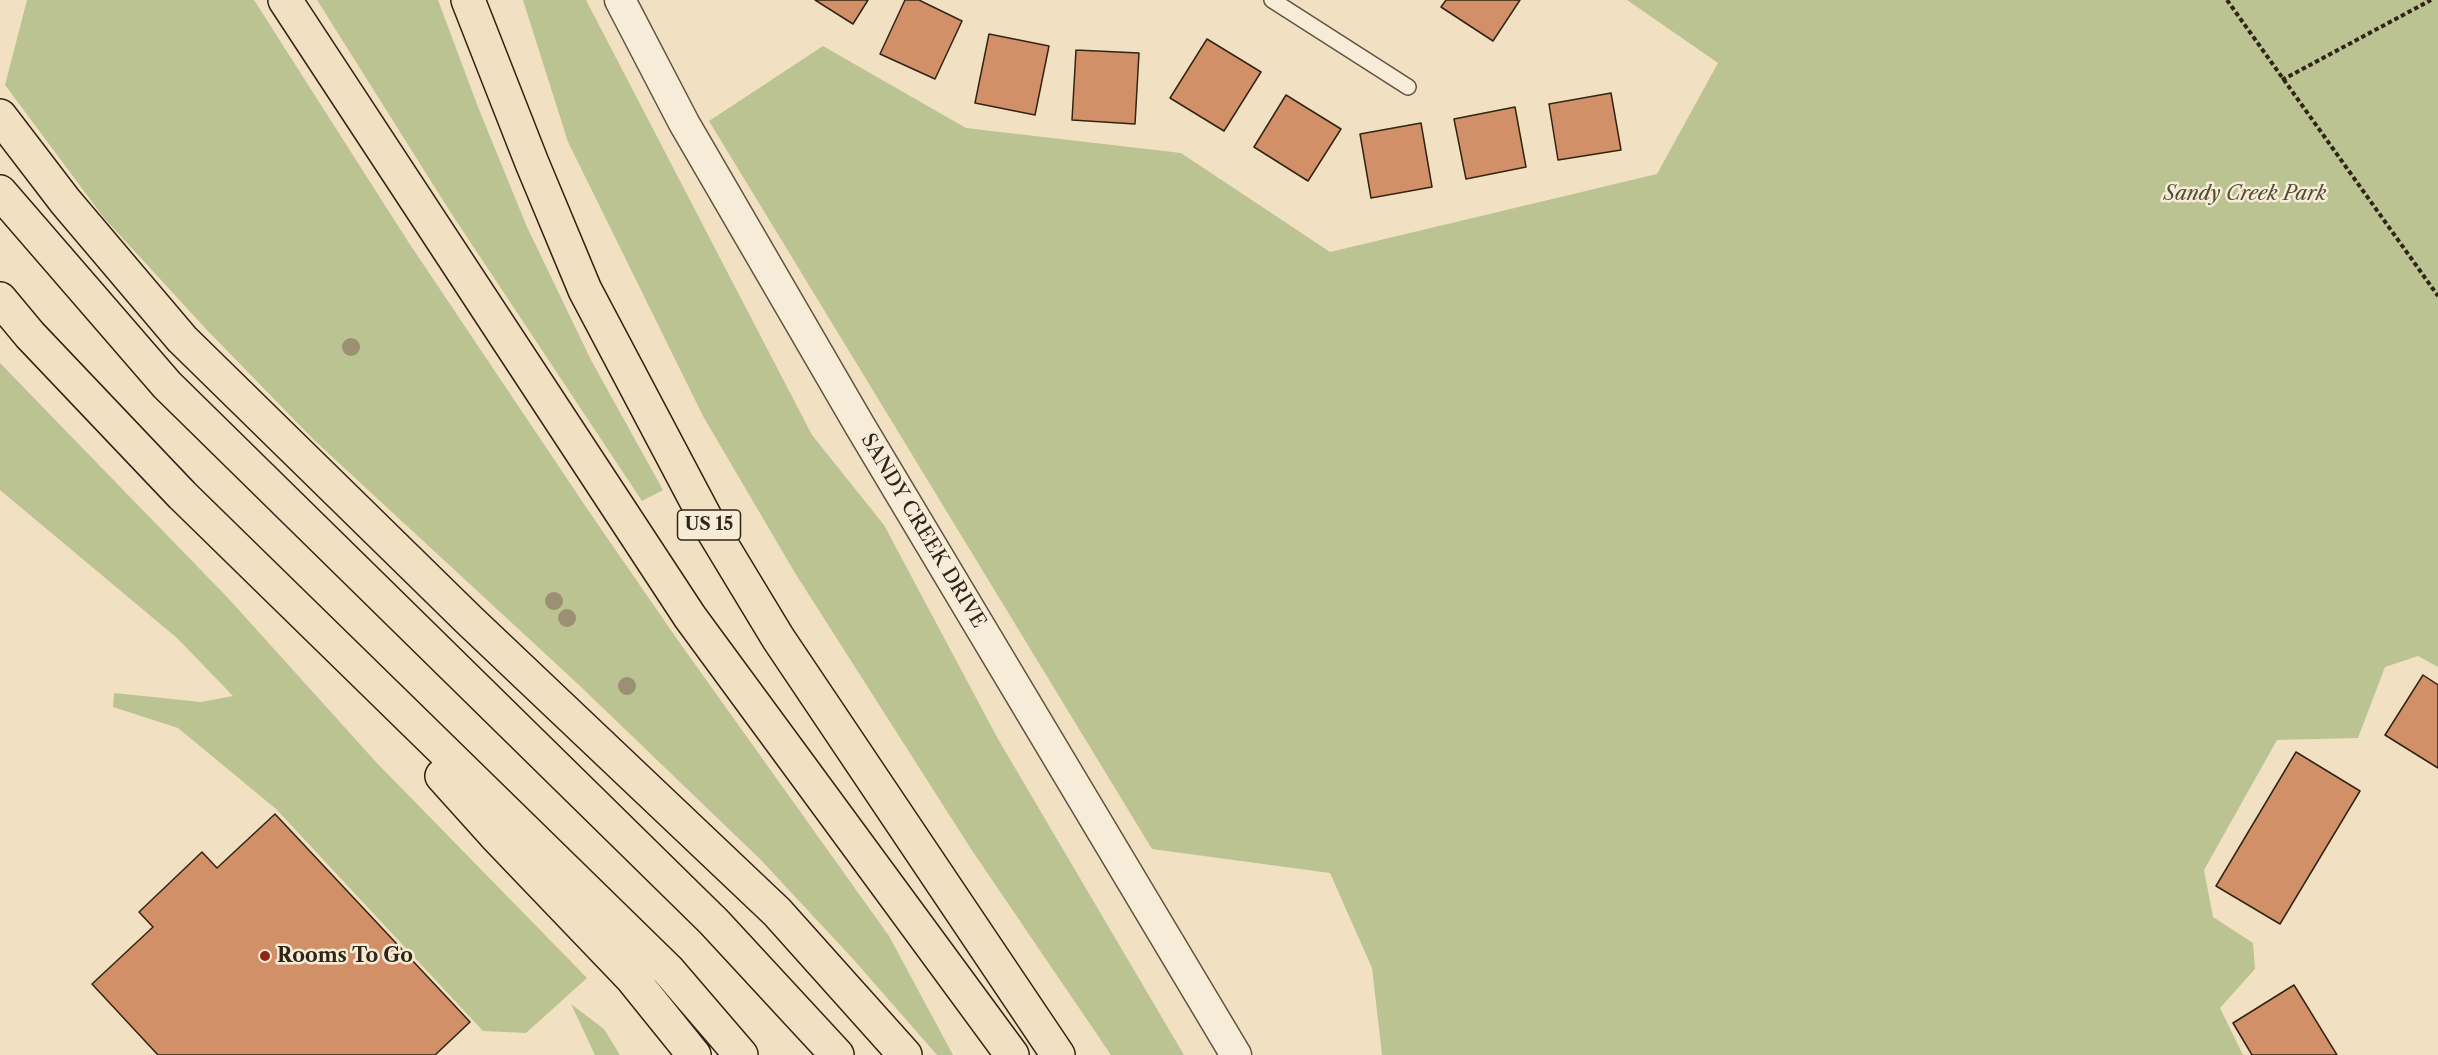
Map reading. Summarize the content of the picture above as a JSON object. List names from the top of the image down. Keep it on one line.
{"streets":{"highway":["US 15"],"street":["SANDY CREEK DRIVE"]},"parks":["Sandy Creek Park"],"places":["Rooms To Go"]}
